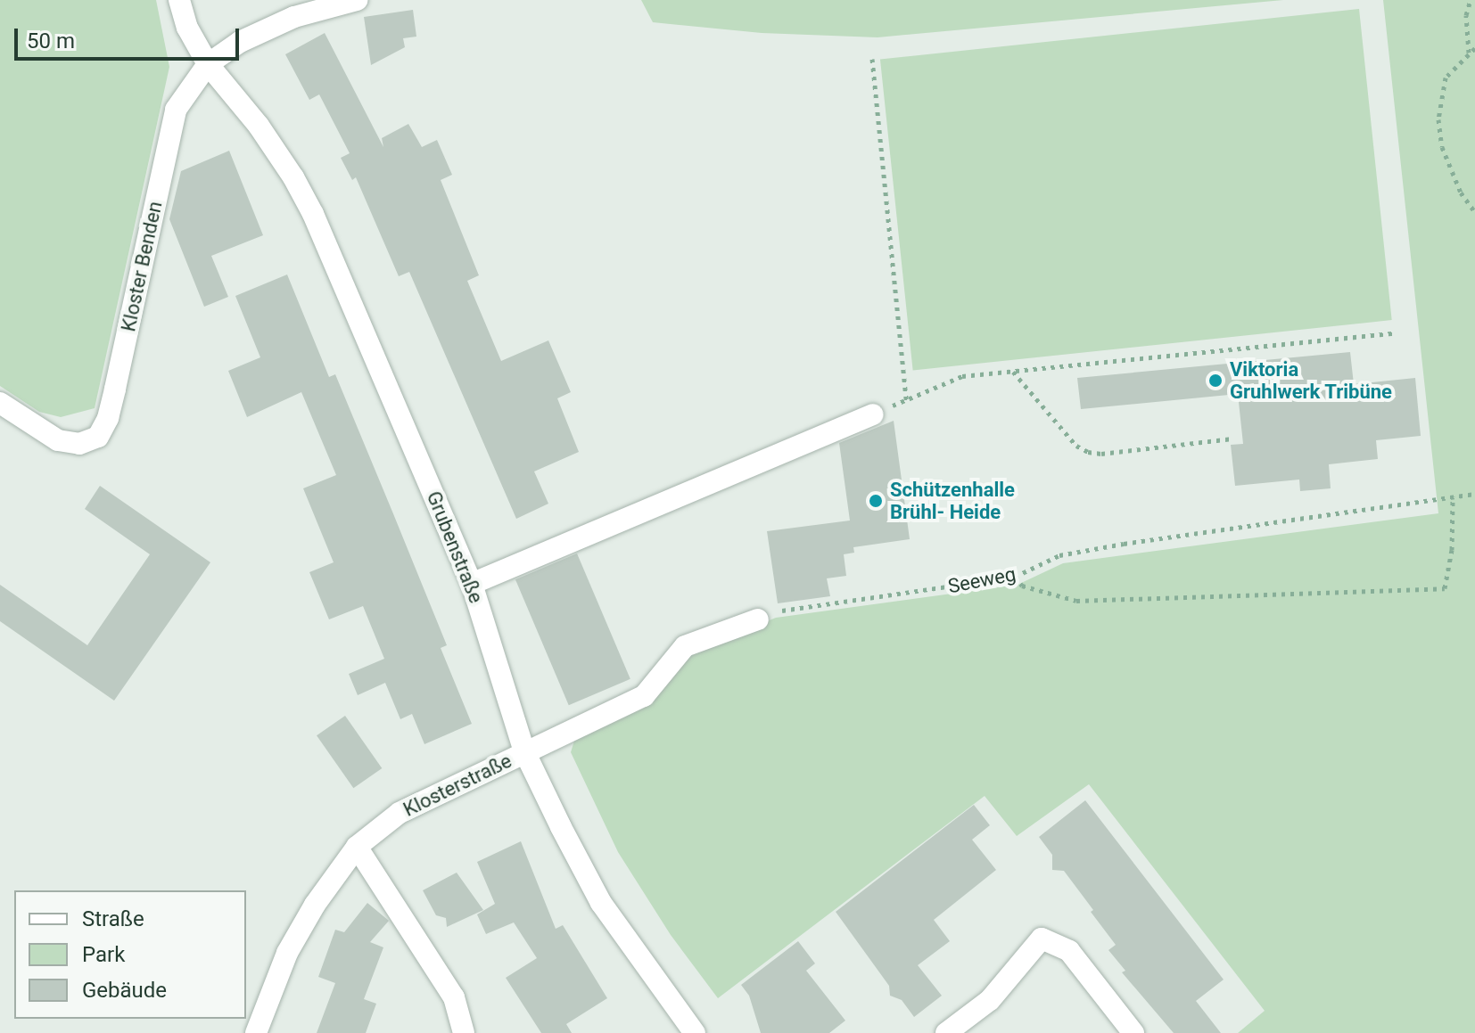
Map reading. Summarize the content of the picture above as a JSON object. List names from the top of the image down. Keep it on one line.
{"streets":{"street":["Kloster Benden","Grubenstraße","Klosterstraße"],"path":["Seeweg"]},"crossings":[["Kloster Benden","Grubenstraße"],["Grubenstraße","Klosterstraße"]],"places":["Viktoria Gruhlwerk Tribüne","Schützenhalle Brühl- Heide"],"legend":["Straße","Park","Gebäude"],"scale_bar":"50 m"}
